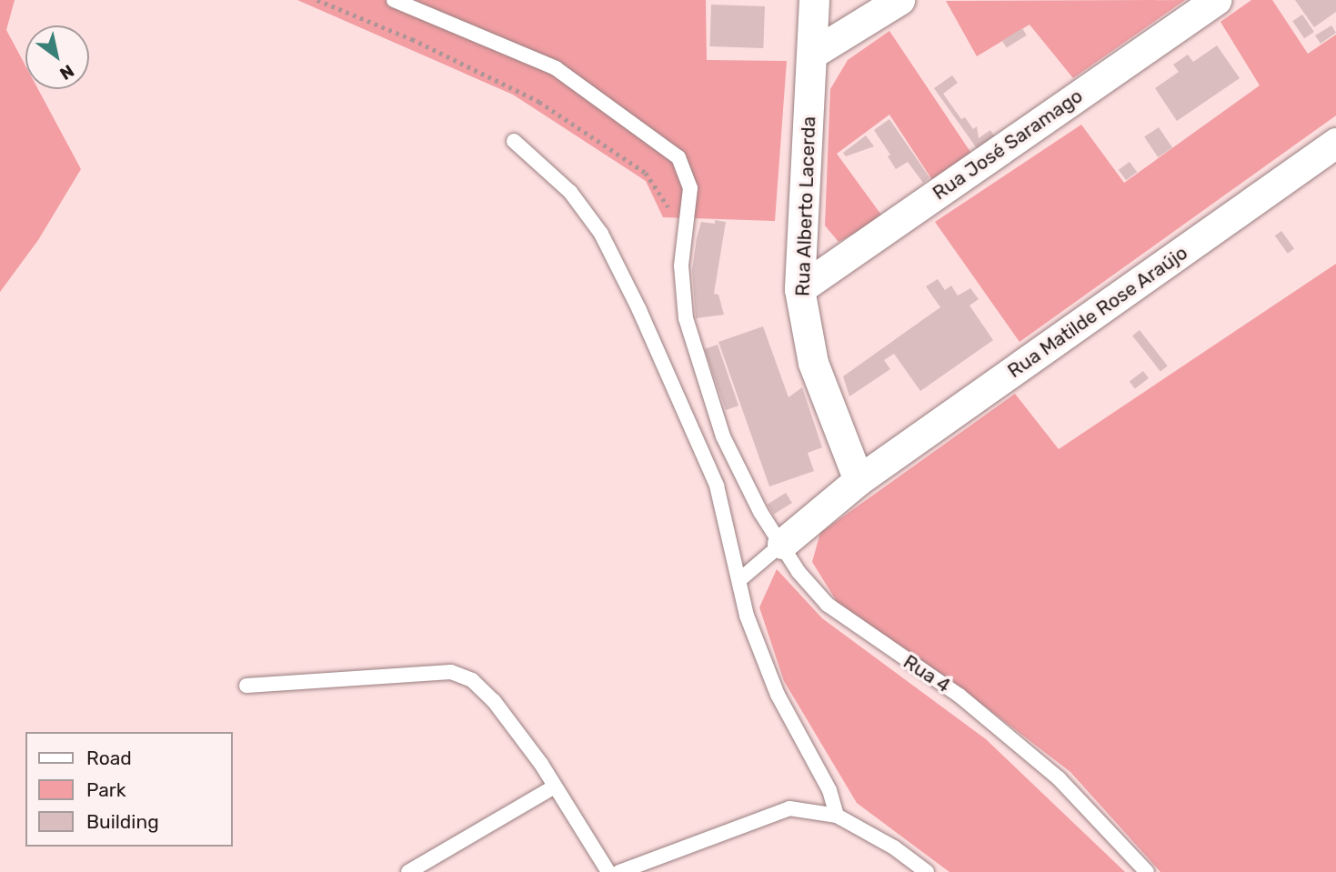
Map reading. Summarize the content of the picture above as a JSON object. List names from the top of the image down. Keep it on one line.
{"streets":{"street":["Rua José Saramago","Rua Alberto Lacerda","Rua Matilde Rose Araújo"],"lane":["Rua 4"]},"crossings":[["Rua José Saramago","Rua Alberto Lacerda"],["Rua Alberto Lacerda","Rua Matilde Rose Araújo"]],"legend":["Road","Park","Building"],"north":"bottom right"}
